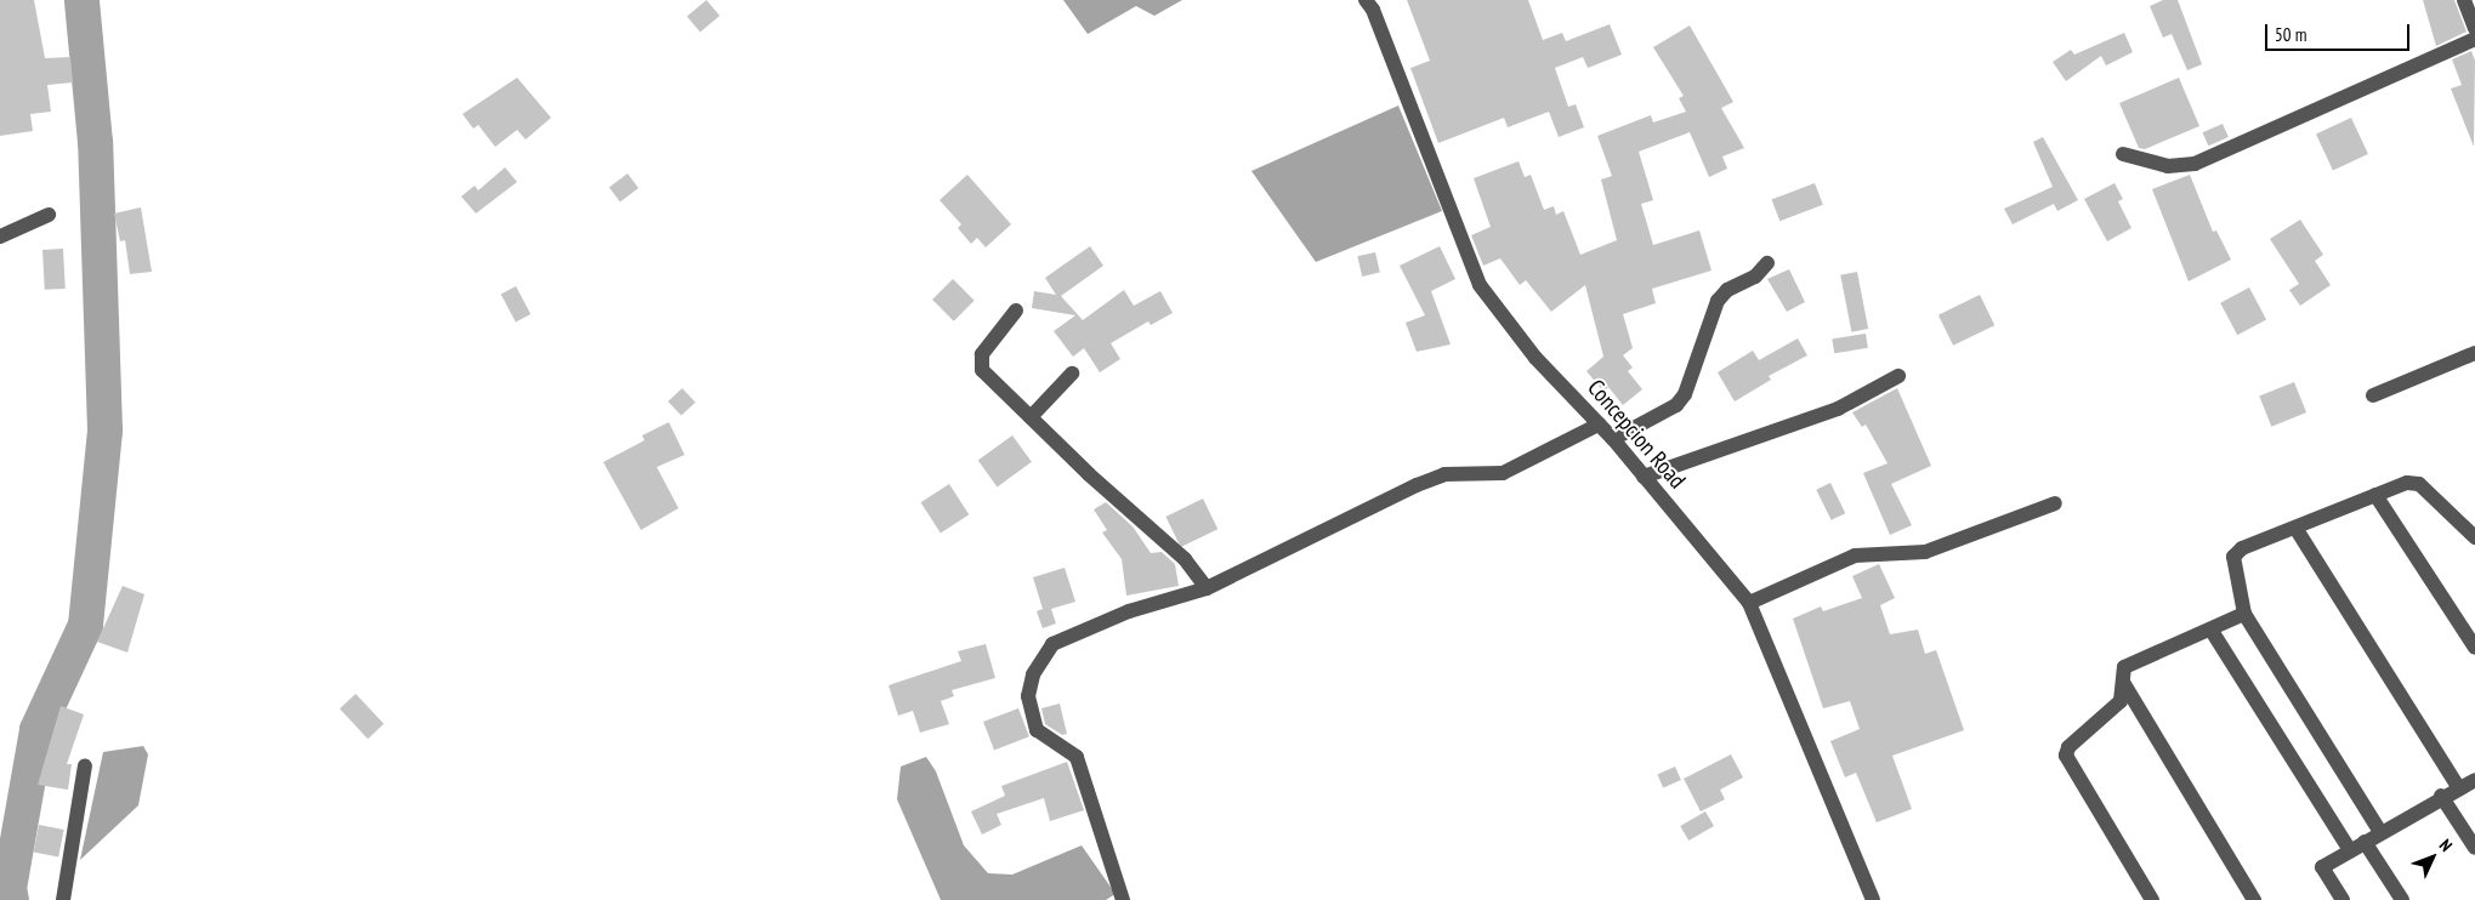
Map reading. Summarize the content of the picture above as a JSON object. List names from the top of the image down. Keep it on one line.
{"streets":{"street":["Concepcion Road"]},"scale_bar":"50 m","north":"top right"}
